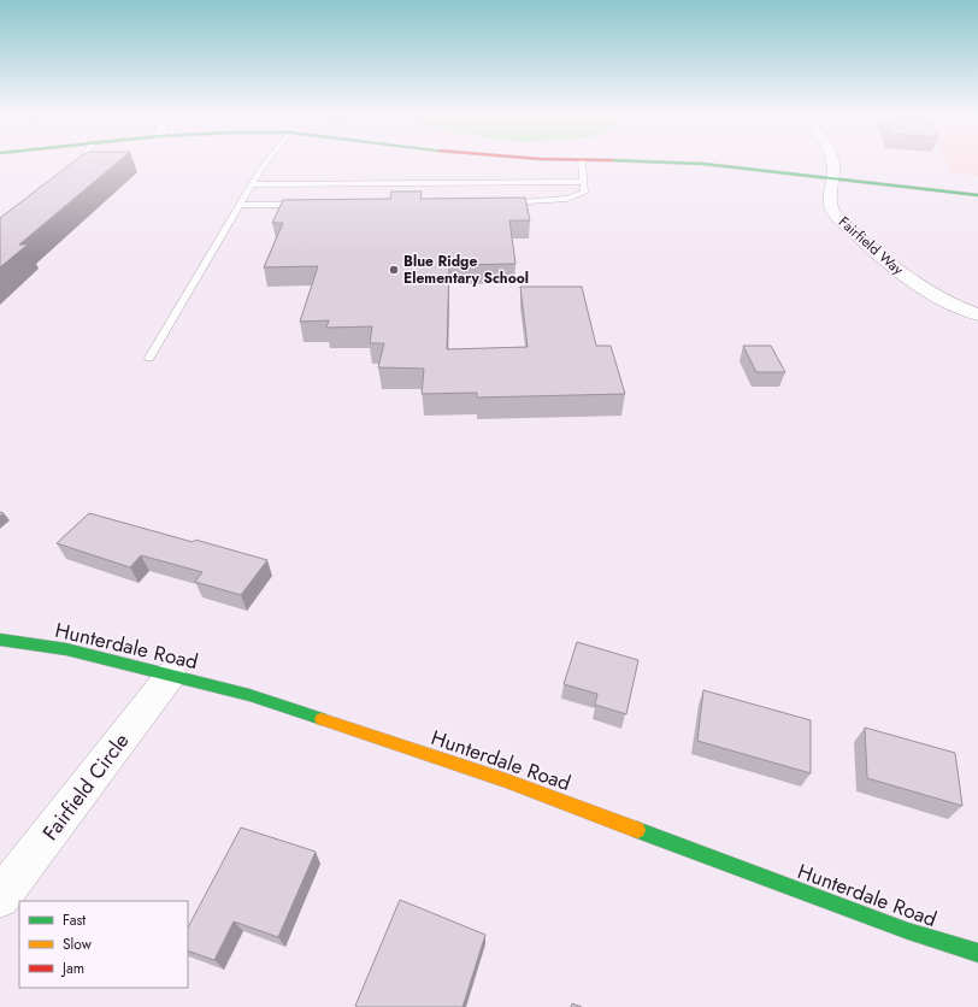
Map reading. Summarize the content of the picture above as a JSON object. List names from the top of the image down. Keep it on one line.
{"streets":{"street":["Fairfield Way","Hunterdale Road","Fairfield Circle"]},"crossings":[["Hunterdale Road","Fairfield Circle"]],"places":["Blue Ridge Elementary School"],"legend":["Fast","Slow","Jam"]}
